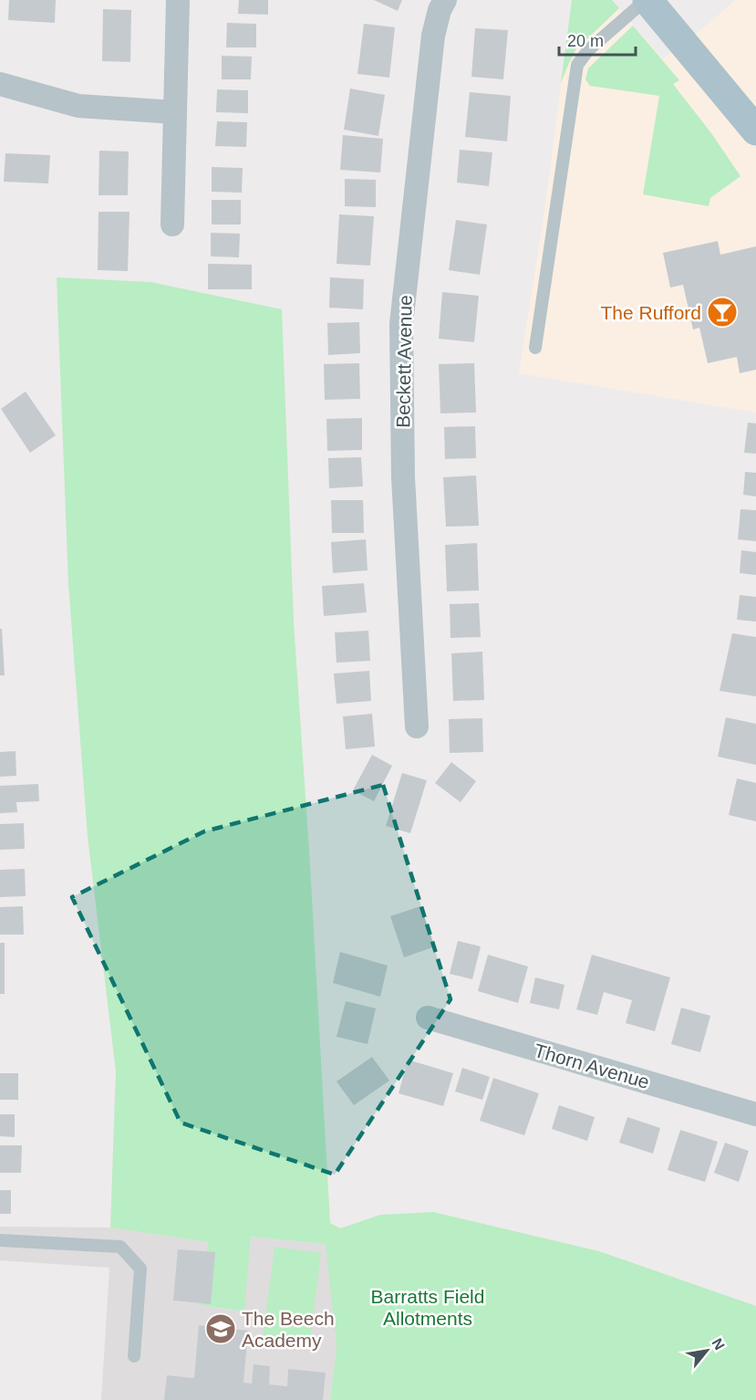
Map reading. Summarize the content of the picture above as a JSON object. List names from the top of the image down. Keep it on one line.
{"streets":{"street":["Beckett Avenue","Thorn Avenue"]},"parks":["Barratts Field Allotments"],"places":{"bar":["The Rufford"],"school or university":["The Beech Academy"]},"scale_bar":"20 m","north":"top right"}
